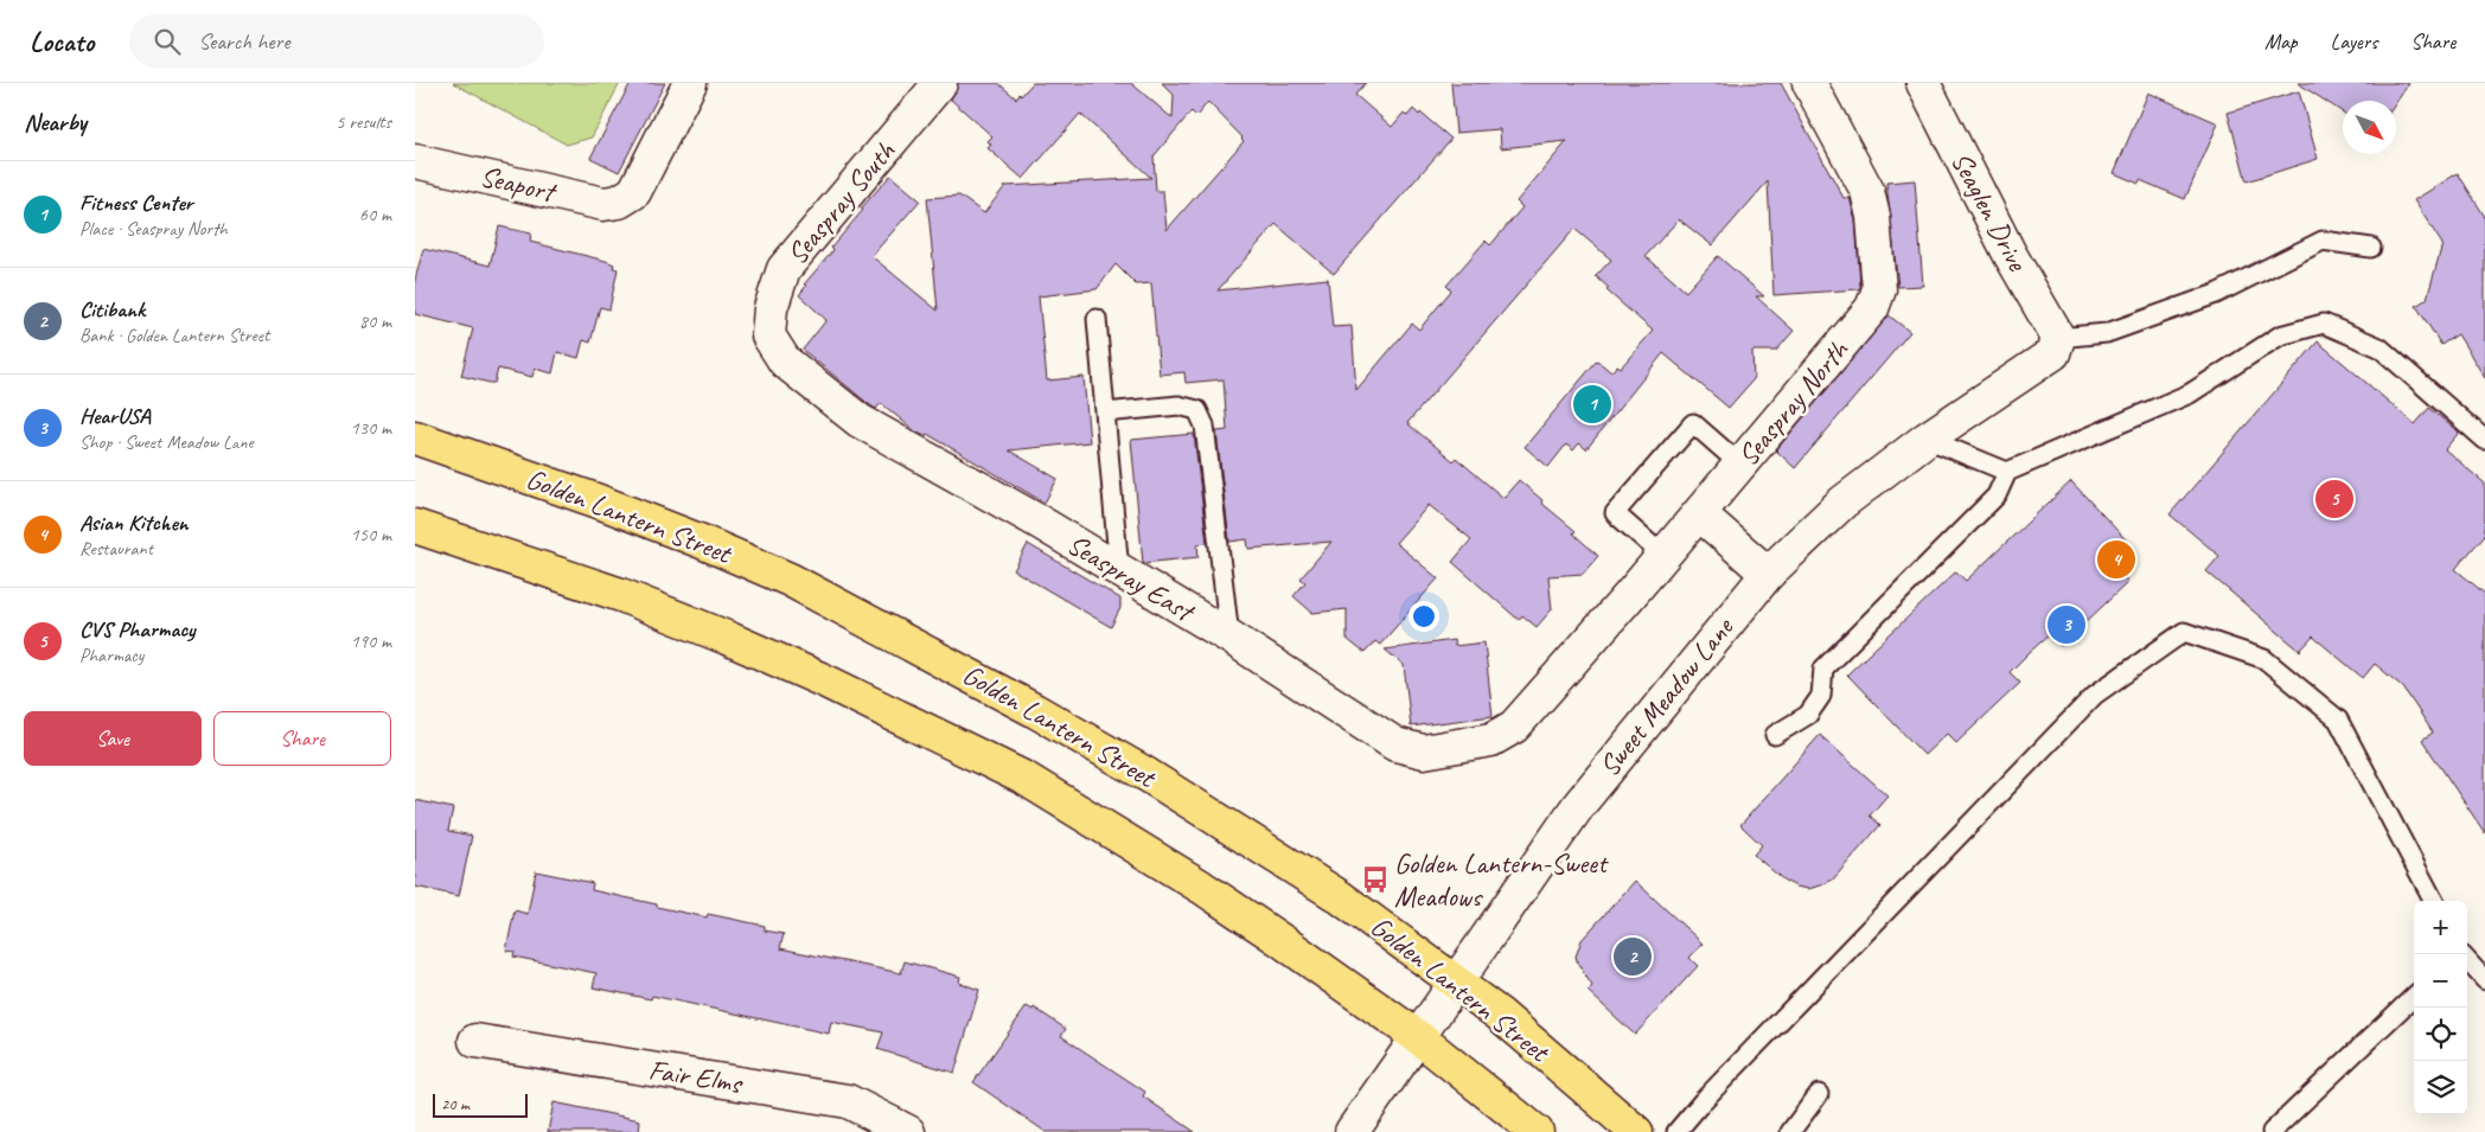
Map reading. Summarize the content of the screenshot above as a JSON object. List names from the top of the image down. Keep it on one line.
{"streets":{"main road":["Golden Lantern Street"],"street":["Seaport","Seaspray South","Seaglen Drive","Seaspray North","Seaspray East","Sweet Meadow Lane","Fair Elms"]},"crossings":[["Seaspray South","Seaspray East"],["Seaglen Drive","Sweet Meadow Lane"],["Seaspray North","Seaspray East"],["Golden Lantern Street","Sweet Meadow Lane"]],"places":{"bus stop":["Golden Lantern-Sweet Meadows"]},"scale_bar":"20 m","north":"bottom right","page":{"header":"Locato","search":"Search here","nav":["Map","Layers","Share"],"heading":["Nearby","5 results"],"list":[{"mark":"1","name":"Fitness Center","note":"Place · Seaspray North","value":"60 m"},{"mark":"2","name":"Citibank","note":"Bank · Golden Lantern Street","value":"80 m"},{"mark":"3","name":"HearUSA","note":"Shop · Sweet Meadow Lane","value":"130 m"},{"mark":"4","name":"Asian Kitchen","note":"Restaurant","value":"150 m"},{"mark":"5","name":"CVS Pharmacy","note":"Pharmacy","value":"190 m"}],"pins":["1","5","4","3","2"],"buttons":["Save","Share"],"map_buttons":["+","−"],"scale":"20 m"}}
